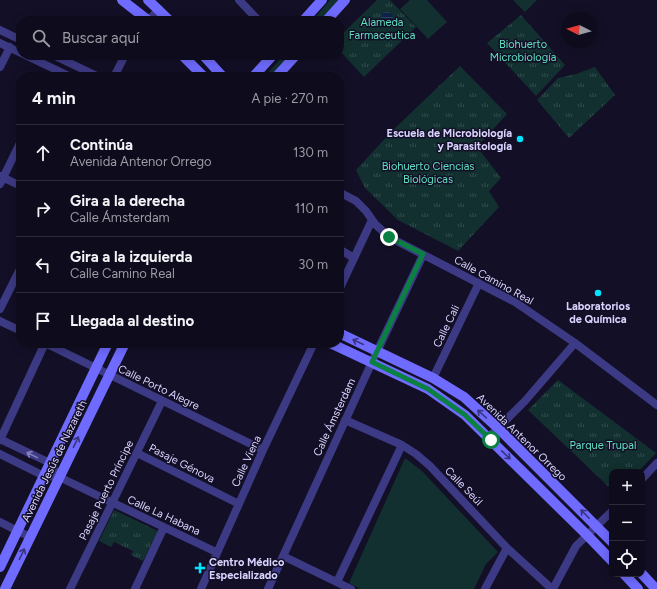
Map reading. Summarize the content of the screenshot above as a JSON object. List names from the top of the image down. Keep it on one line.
{"streets":{"main road":["Avenida Antenor Orrego","Avenida Jesús de Nazareth"],"street":["Calle Camino Real","Calle Cali","Calle Porto Alegre","Calle Ámsterdam","Calle Viena","Pasaje Génova","Calle Seúl","Pasaje Puerto Príncipe","Calle La Habana"]},"crossings":[["Calle Camino Real","Calle Cali"],["Calle Camino Real","Calle Ámsterdam"],["Calle Cali","Avenida Antenor Orrego"],["Calle Porto Alegre","Avenida Jesús de Nazareth"],["Calle Porto Alegre","Calle Viena"],["Calle Porto Alegre","Pasaje Puerto Príncipe"],["Calle Ámsterdam","Avenida Antenor Orrego"],["Calle Ámsterdam","Calle Seúl"],["Avenida Jesús de Nazareth","Calle La Habana"],["Calle Viena","Pasaje Génova"],["Calle Viena","Calle La Habana"],["Pasaje Génova","Pasaje Puerto Príncipe"],["Pasaje Puerto Príncipe","Calle La Habana"]],"parks":["Alameda Farmaceutica","Biohuerto Microbiología","Biohuerto Ciencias Biológicas","Parque Trupal"],"places":{"other":["Escuela de Microbiología y Parasitología","Laboratorios de Química"],"health":["Centro Médico Especializado"]},"north":"left","page":{"search":"Buscar aquí","heading":["4 min","A pie · 270 m"],"list":[["Continúa","Avenida Antenor Orrego","130 m"],["Gira a la derecha","Calle Ámsterdam","110 m"],["Gira a la izquierda","Calle Camino Real","30 m"],"Llegada al destino"],"map_buttons":["+","−"]}}
